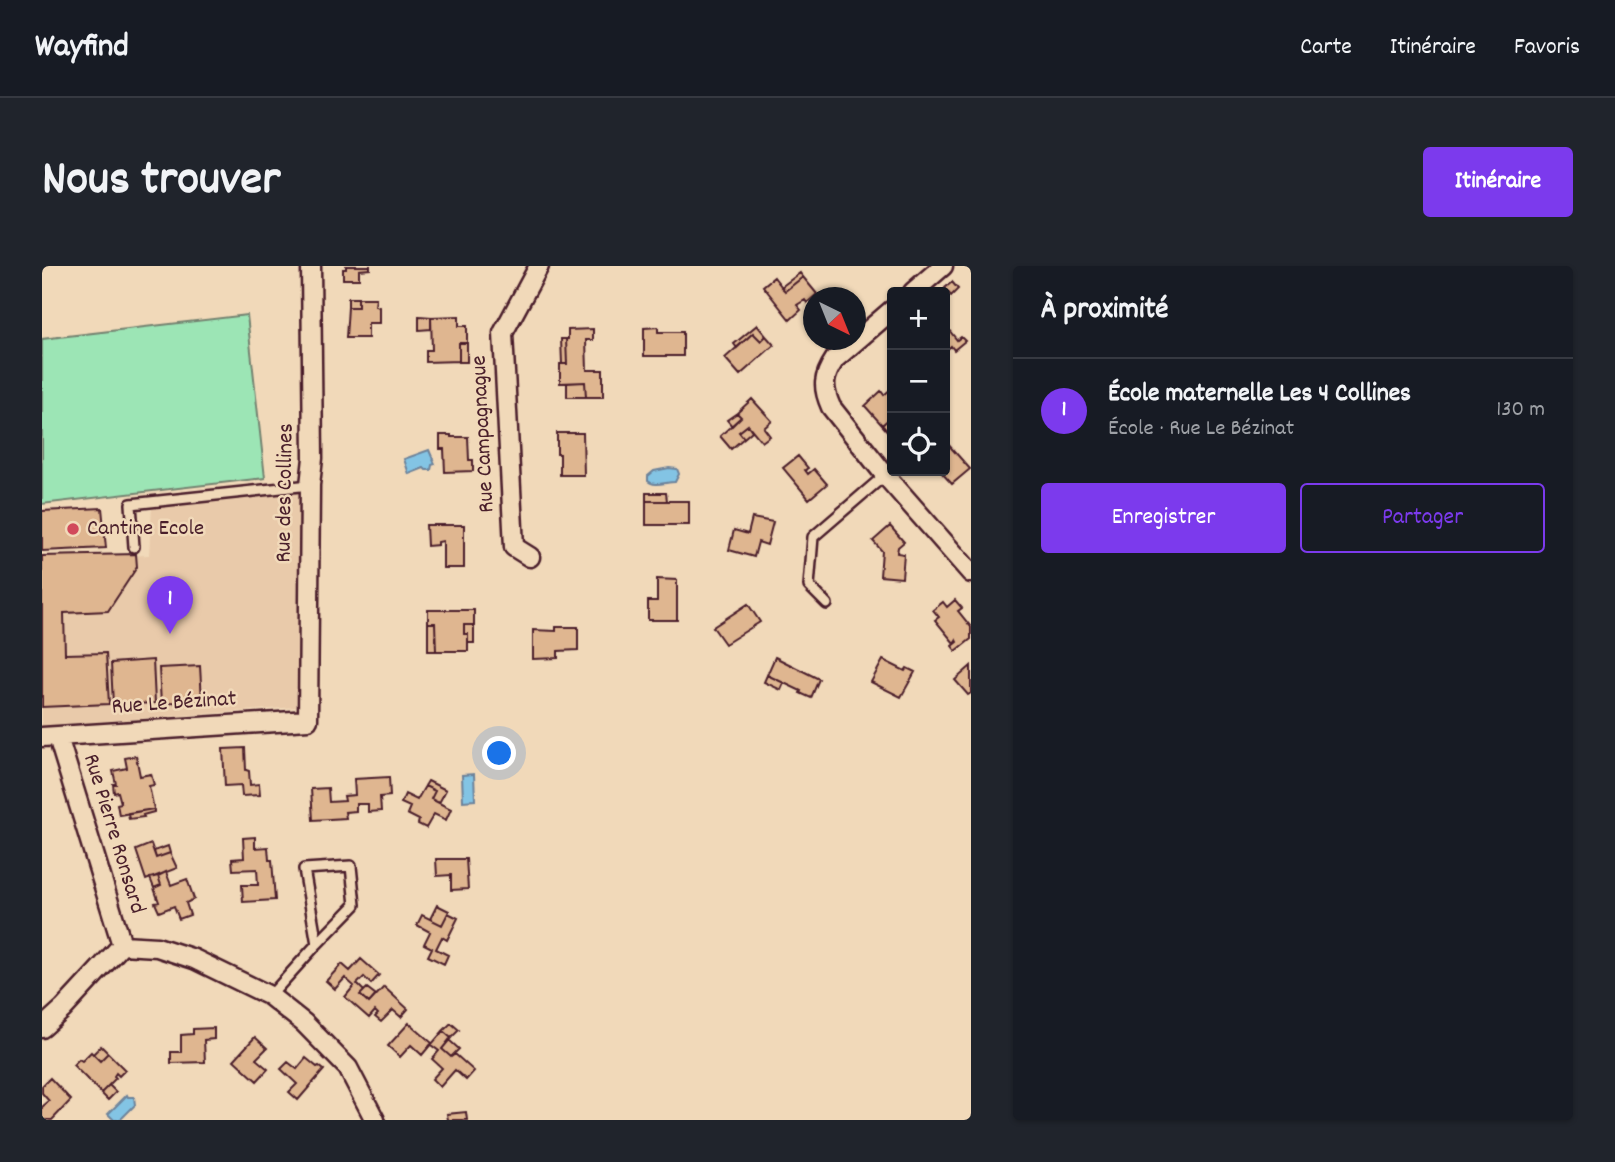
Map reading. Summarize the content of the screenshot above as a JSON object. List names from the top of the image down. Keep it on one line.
{"streets":{"street":["Rue Campagnague","Rue des Collines","Rue Le Bézinat","Rue Pierre Ronsard"]},"crossings":[["Rue des Collines","Rue Le Bézinat"],["Rue Le Bézinat","Rue Pierre Ronsard"]],"places":["Cantine Ecole"],"north":"bottom right","page":{"header":"Wayfind","nav":["Carte","Itinéraire","Favoris"],"title":"Nous trouver","buttons":["Itinéraire",["Enregistrer","Partager"]],"heading":"À proximité","map_buttons":["+","−"],"list":[{"mark":"1","name":"École maternelle Les 4 Collines","note":"École · Rue Le Bézinat","value":"130 m"}],"pins":"1"}}
